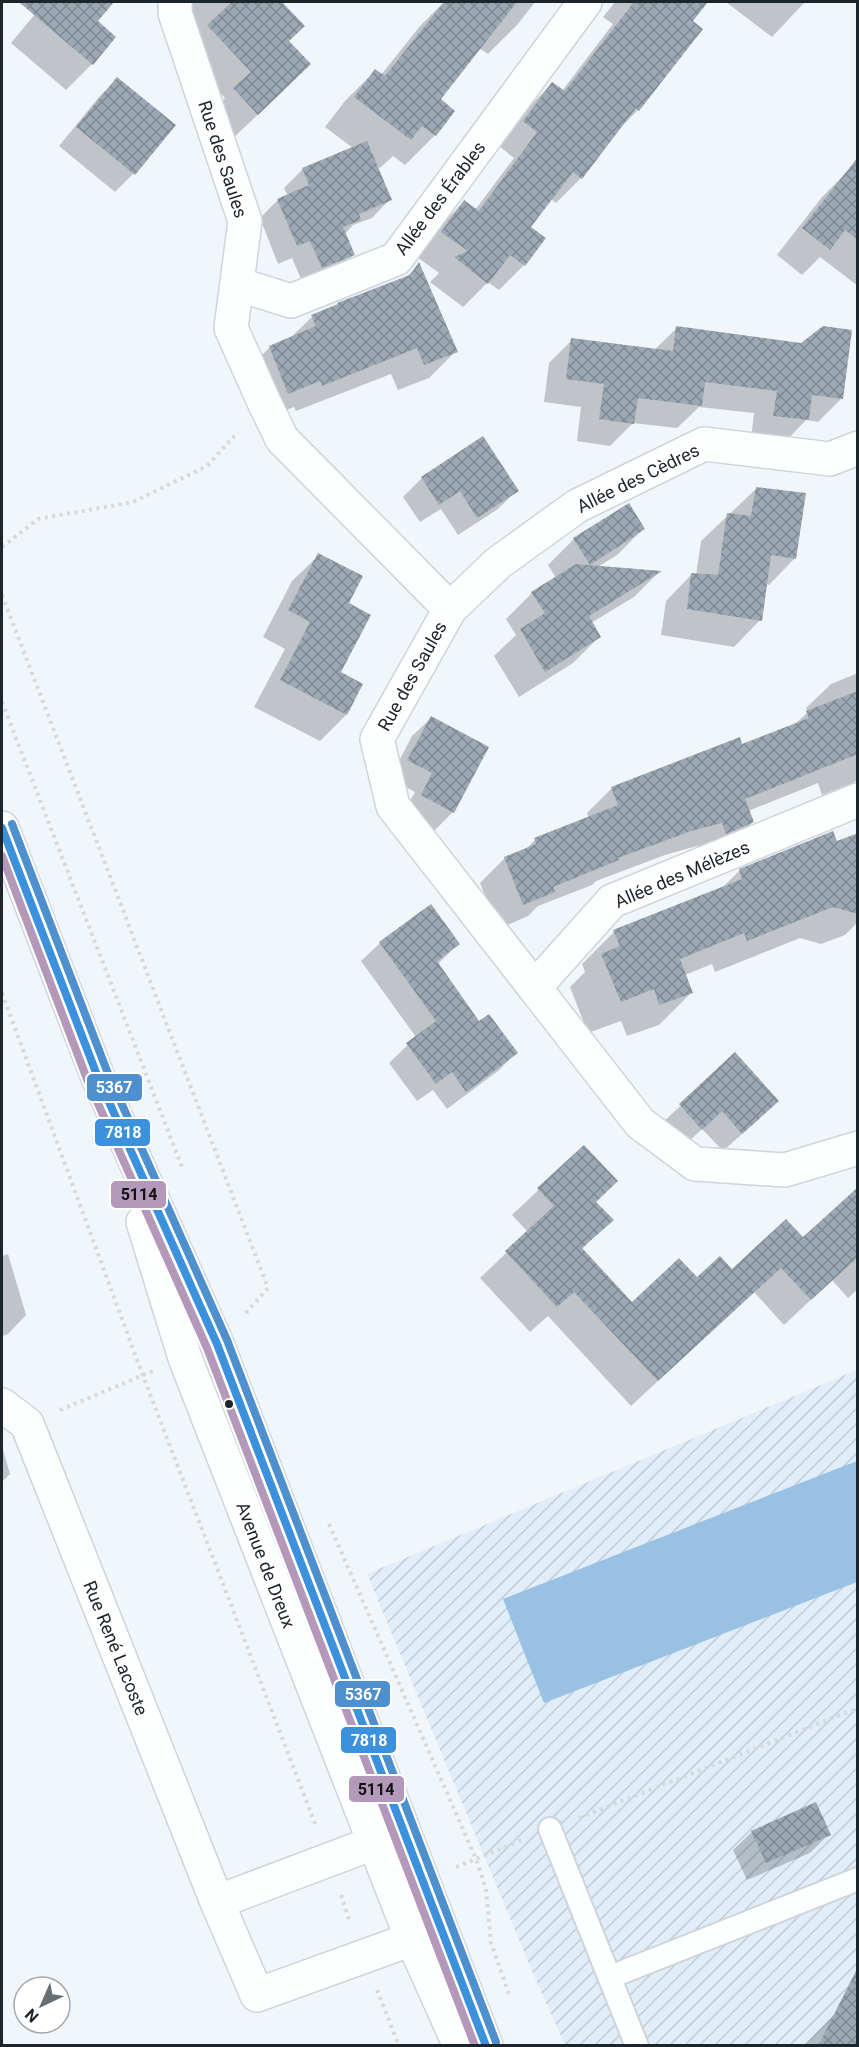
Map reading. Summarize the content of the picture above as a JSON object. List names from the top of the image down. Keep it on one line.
{"streets":{"street":["Rue des Saules","Allée des Érables","Allée des Cèdres","Allée des Mélèzes","Avenue de Dreux","Rue René Lacoste"]},"crossings":[["Rue des Saules","Allée des Érables"],["Rue des Saules","Allée des Cèdres"],["Rue des Saules","Allée des Mélèzes"],["Avenue de Dreux","Rue René Lacoste"]],"lines":["transit line 5367","transit line 7818","transit line 5114"],"north":"bottom left"}
